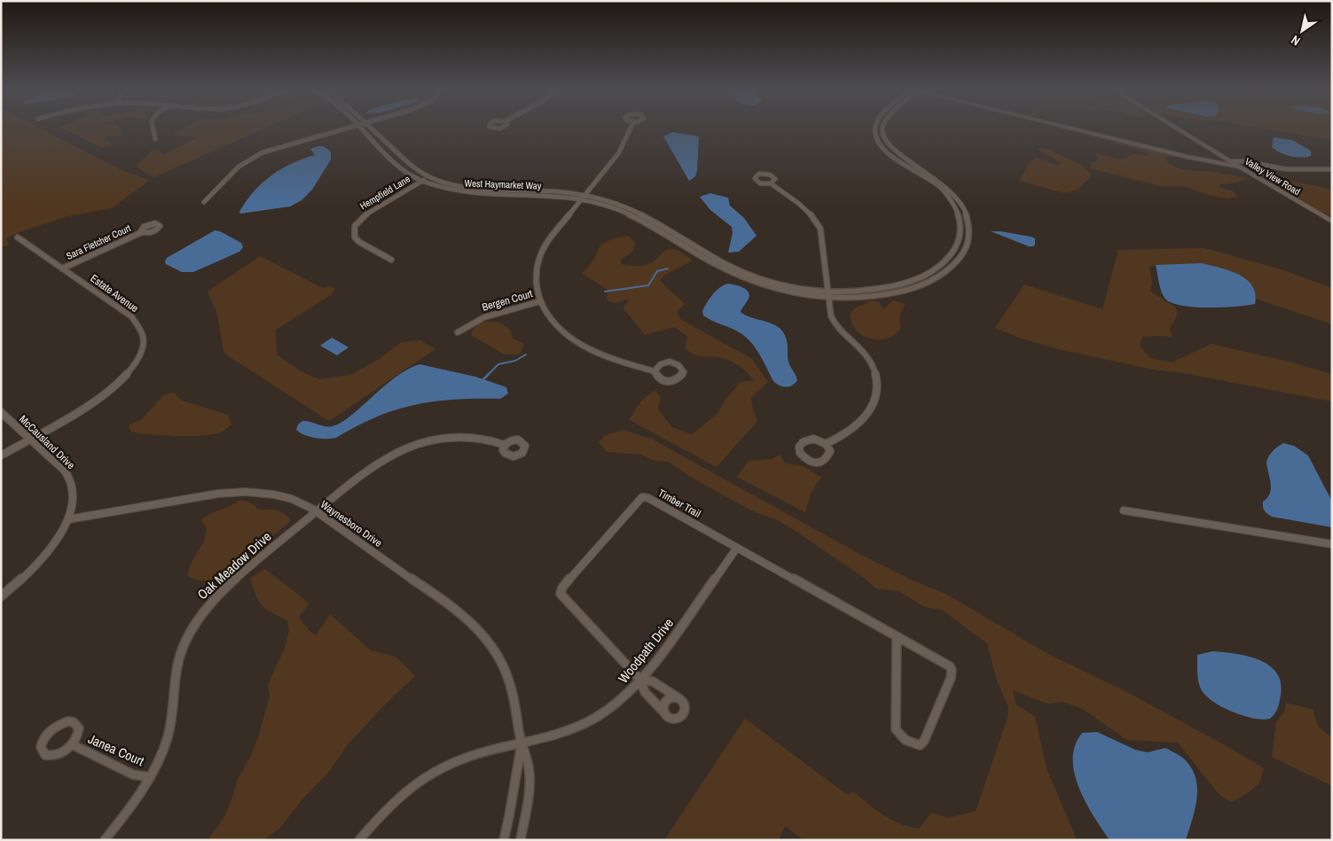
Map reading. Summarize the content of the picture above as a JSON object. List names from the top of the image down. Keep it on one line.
{"streets":{"main road":["Valley View Road"],"street":["West Haymarket Way","Hempfield Lane","Sara Fletcher Court","Estate Avenue","Bergen Court","McCausland Drive","Timber Trail","Waynesboro Drive","Oak Meadow Drive","Woodpath Drive","Janea Court"]},"crossings":[["West Haymarket Way","Hempfield Lane"],["Sara Fletcher Court","Estate Avenue"],["Estate Avenue","McCausland Drive"],["McCausland Drive","Waynesboro Drive"],["Timber Trail","Woodpath Drive"],["Waynesboro Drive","Oak Meadow Drive"],["Waynesboro Drive","Woodpath Drive"],["Oak Meadow Drive","Janea Court"]],"north":"bottom left"}
